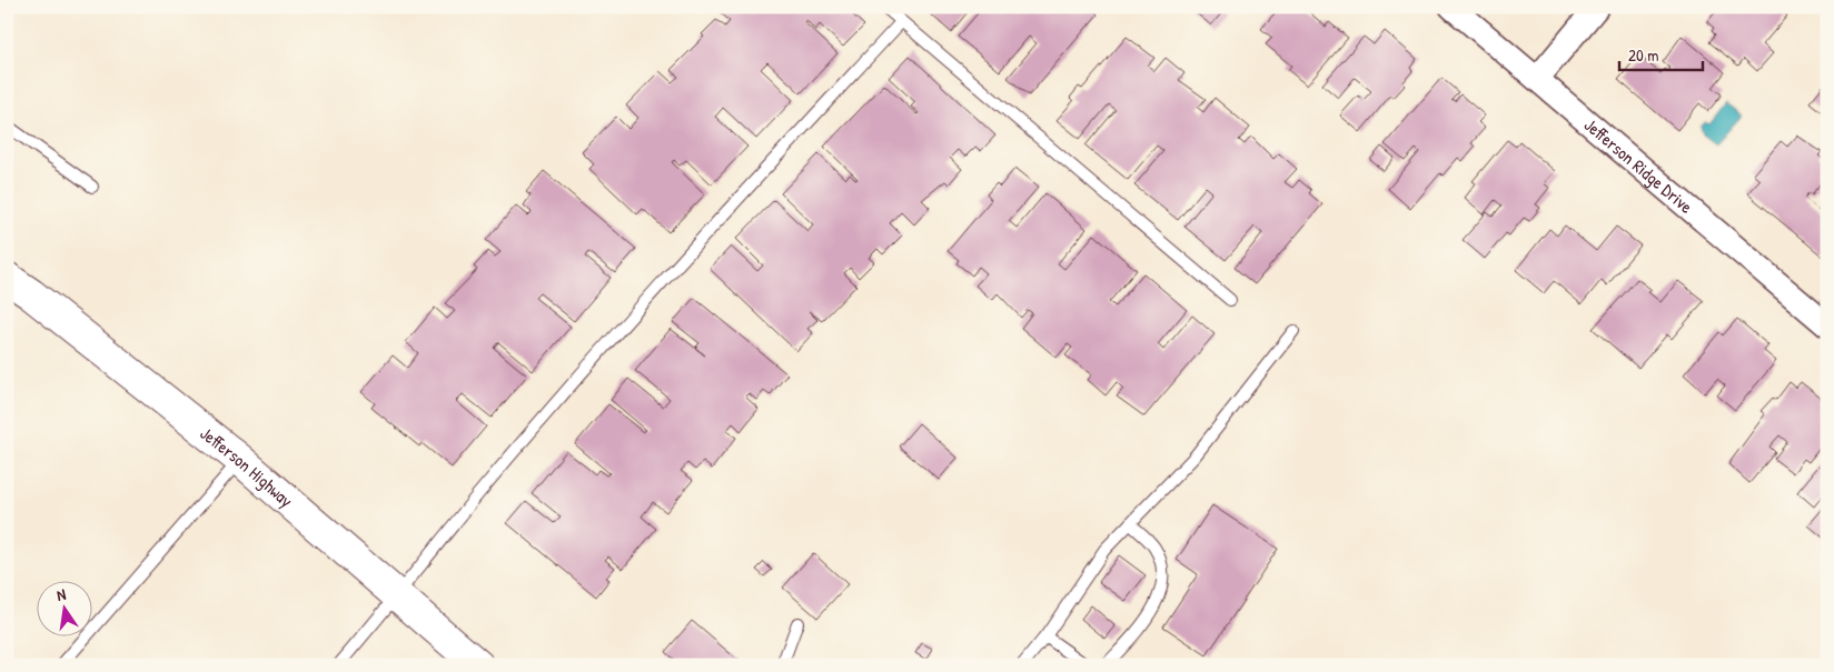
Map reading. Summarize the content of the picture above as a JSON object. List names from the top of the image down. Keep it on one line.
{"streets":{"main road":["Jefferson Highway"],"street":["Jefferson Ridge Drive"]},"scale_bar":"20 m","north":"top"}
